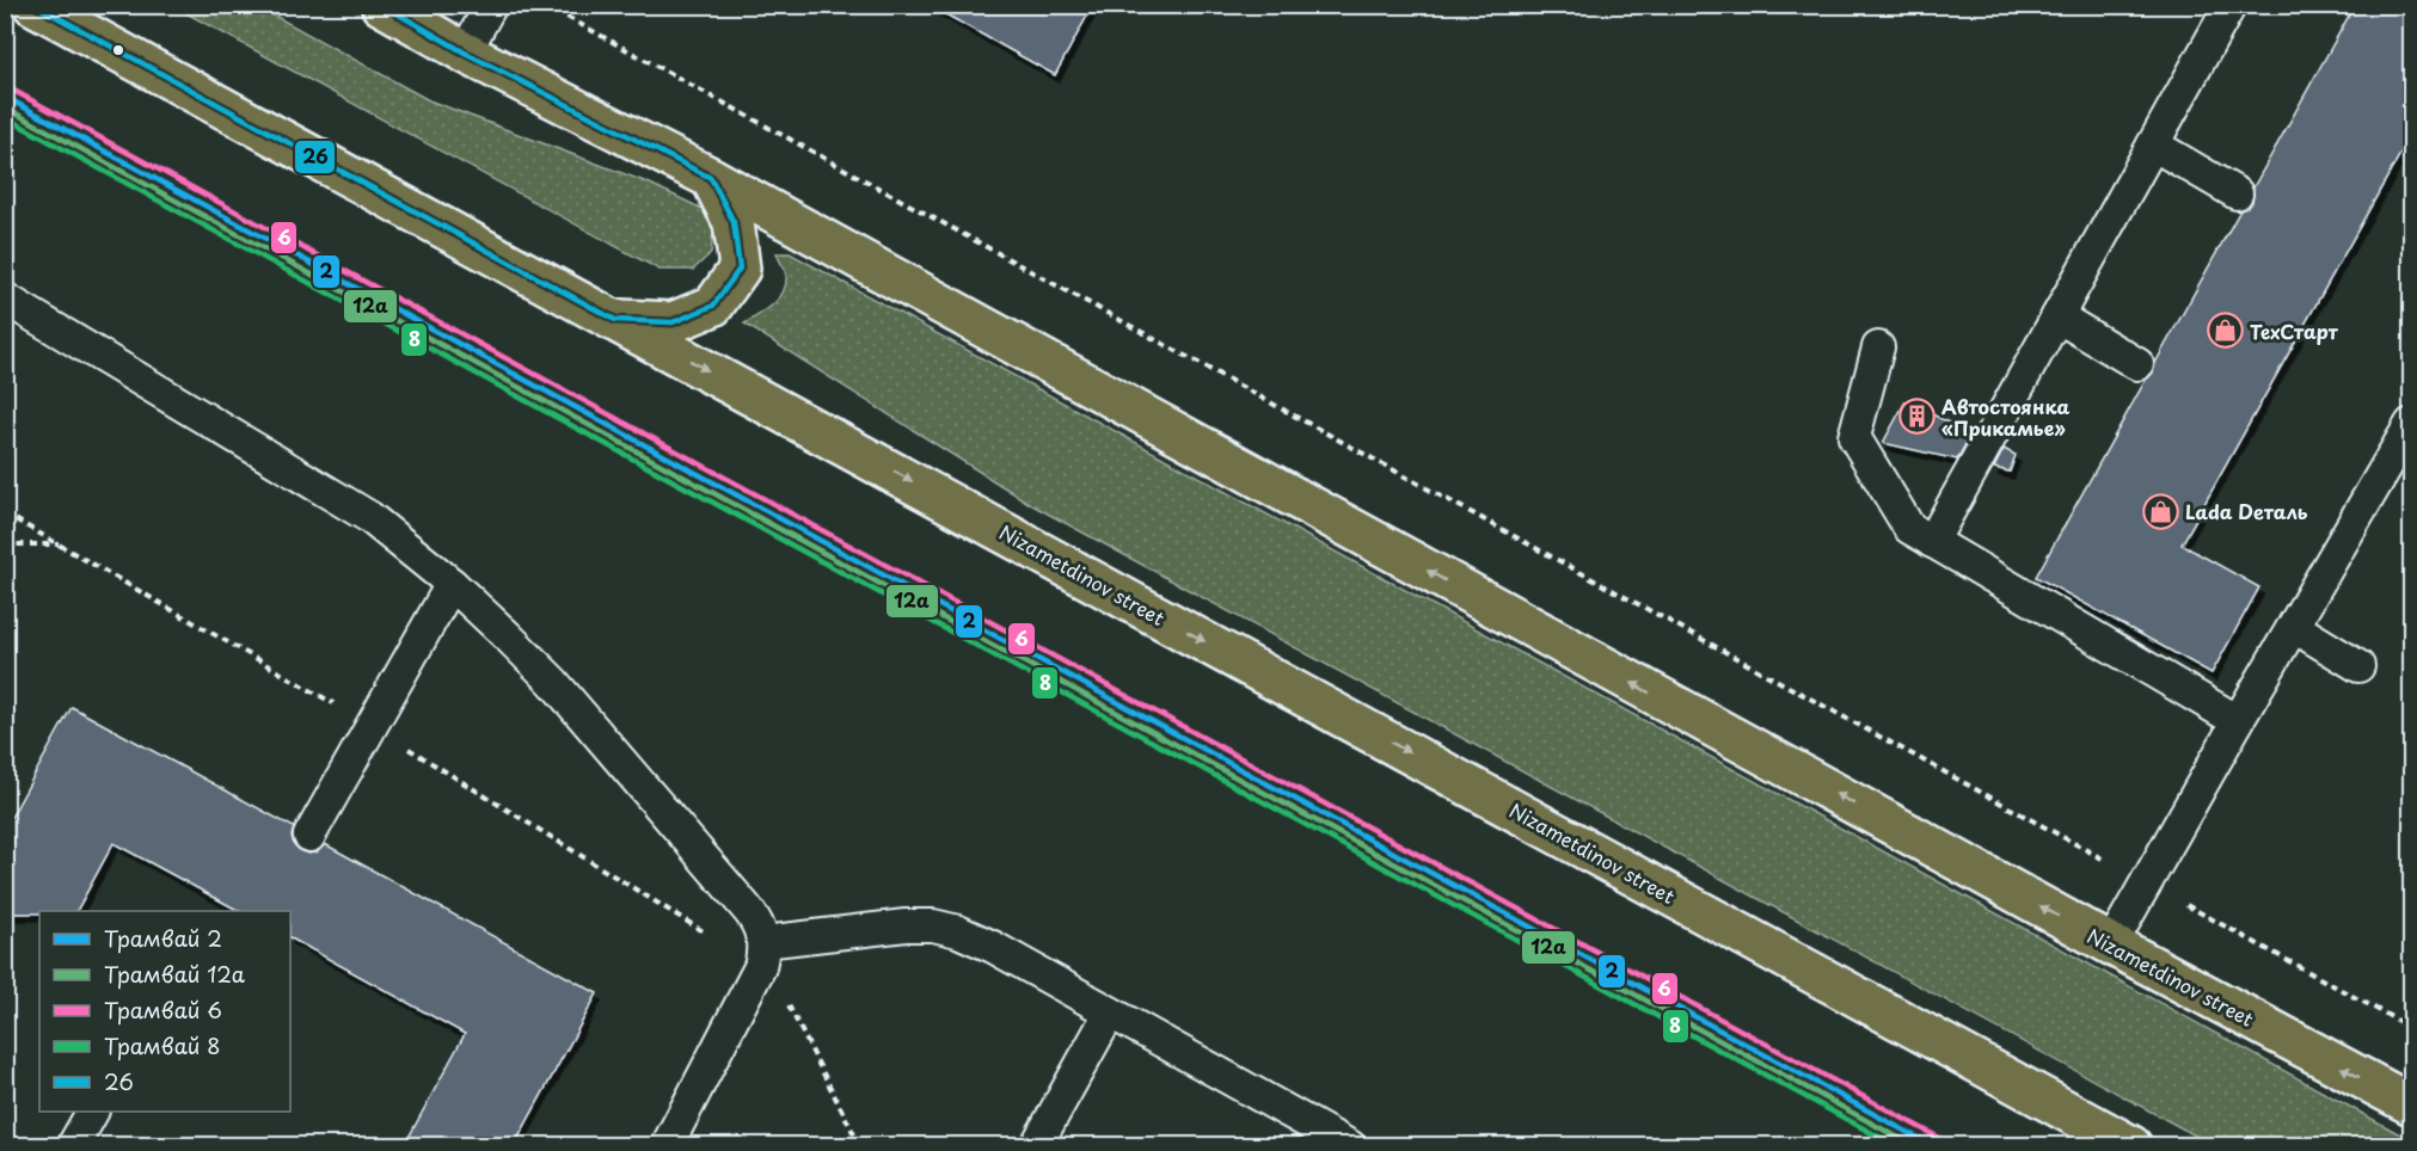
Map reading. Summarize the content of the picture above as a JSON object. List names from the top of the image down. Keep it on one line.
{"streets":{"main road":["Nizametdinov street"]},"places":{"shop":["ТехСтарт","Lada Dеталь"],"building":["Автостоянка «Прикамье»"]},"lines":["transit line 26","tram line 6","tram line 2","tram line 12а","tram line 8"],"legend":["Трамвай 2","Трамвай 12а","Трамвай 6","Трамвай 8","26"]}
